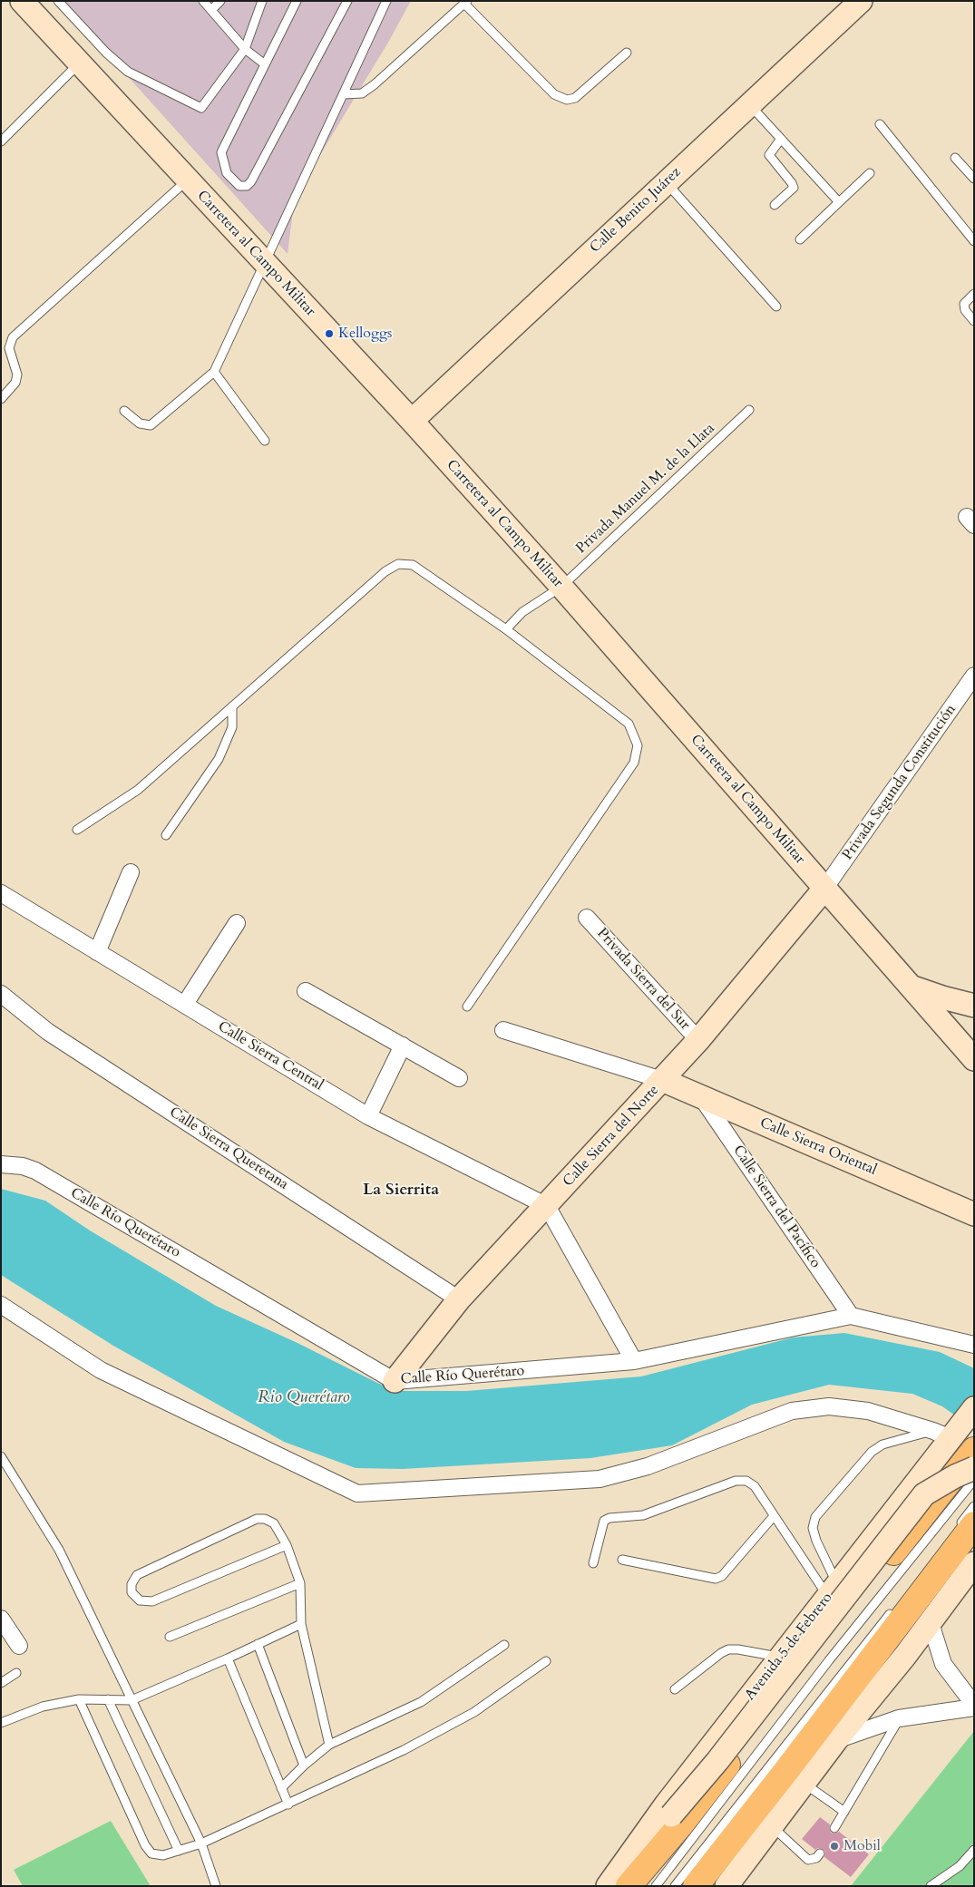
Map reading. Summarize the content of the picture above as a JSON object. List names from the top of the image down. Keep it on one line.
{"streets":{"highway":["Avenida 5 de Febrero"],"main road":["Calle Benito Juárez","Carretera al Campo Militar","Calle Sierra del Norte","Calle Sierra Oriental"],"street":["Privada Segunda Constitución","Privada Sierra del Sur","Calle Sierra Central","Calle Sierra Queretana","Calle Sierra del Pacífico","Calle Río Querétaro"],"lane":["Privada Manuel M. de la Llata"]},"crossings":[["Calle Benito Juárez","Carretera al Campo Militar"],["Carretera al Campo Militar","Privada Manuel M. de la Llata"],["Carretera al Campo Militar","Privada Segunda Constitución"],["Carretera al Campo Militar","Calle Sierra del Norte"],["Privada Segunda Constitución","Calle Sierra del Norte"],["Privada Sierra del Sur","Calle Sierra del Norte"],["Calle Sierra Central","Calle Sierra del Norte"],["Calle Sierra del Norte","Calle Sierra Oriental"],["Calle Sierra del Norte","Calle Sierra Queretana"],["Calle Sierra del Norte","Calle Río Querétaro"],["Calle Sierra Oriental","Calle Sierra del Pacífico"],["Calle Sierra del Pacífico","Calle Río Querétaro"]],"districts":["La Sierrita"],"water":["Rio Querétaro"],"places":["Kelloggs","Mobil"]}
